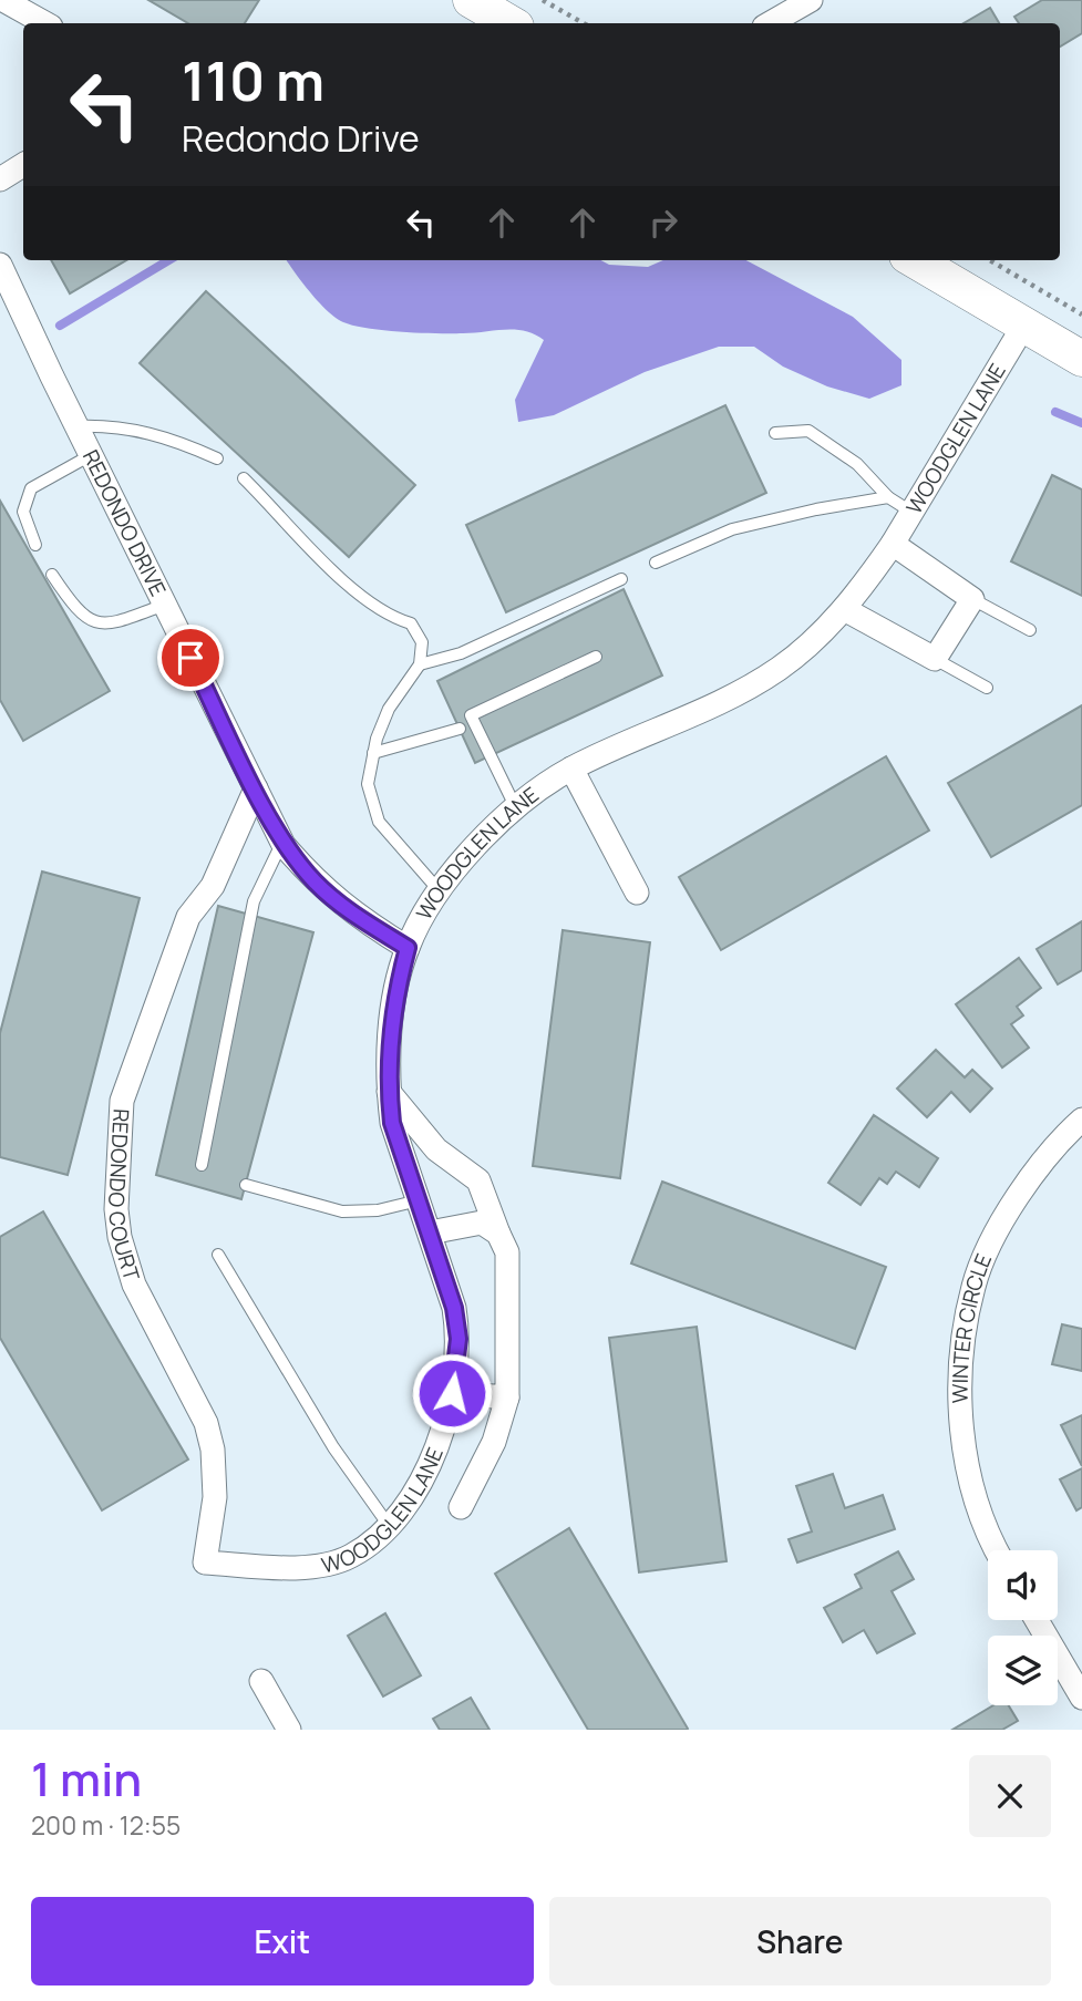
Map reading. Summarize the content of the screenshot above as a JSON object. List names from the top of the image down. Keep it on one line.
{"streets":{"street":["WOODGLEN LANE","REDONDO DRIVE","REDONDO COURT","WINTER CIRCLE"]},"crossings":[["WOODGLEN LANE","REDONDO DRIVE"],["WOODGLEN LANE","REDONDO COURT"],["REDONDO DRIVE","REDONDO COURT"]],"page":{"turn":["110 m","Redondo Drive"],"heading":["1 min","200 m · 12:55"],"buttons":["Exit","Share"]}}
